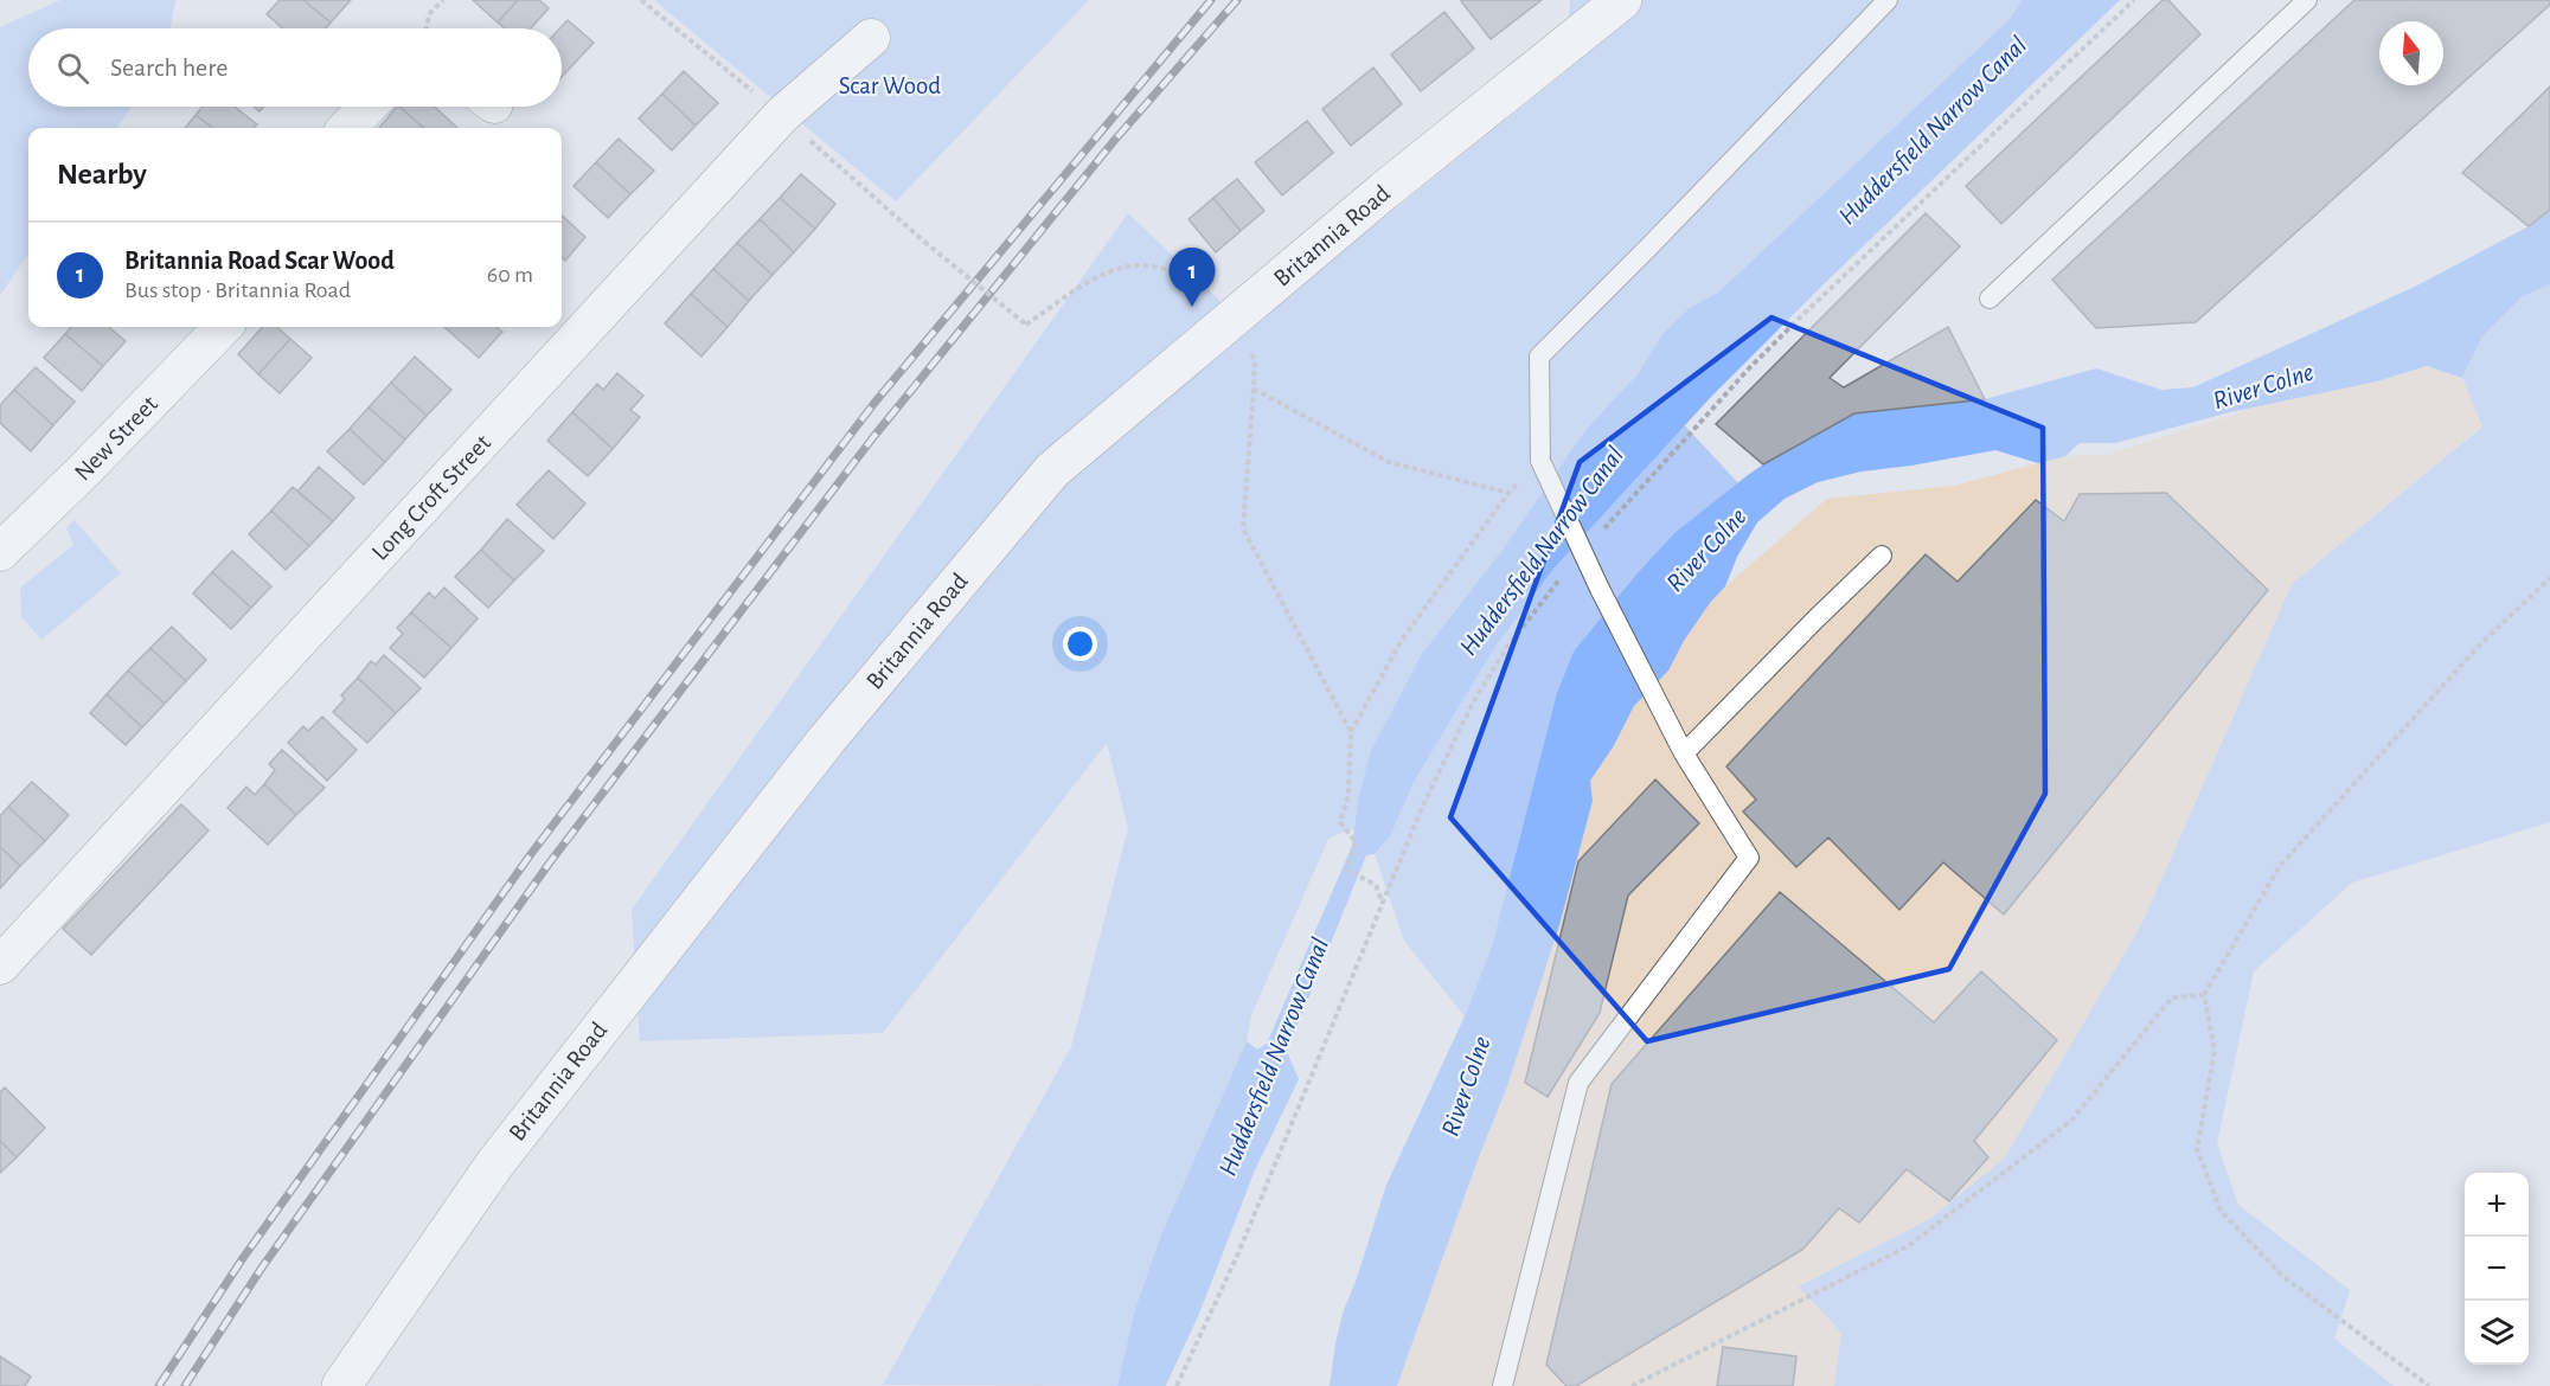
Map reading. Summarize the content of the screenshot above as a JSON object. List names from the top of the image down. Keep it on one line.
{"streets":{"street":["Britannia Road","New Street","Long Croft Street"]},"water":["Huddersfield Narrow Canal","River Colne"],"parks":["Scar Wood"],"north":"top","page":{"search":"Search here","heading":"Nearby","list":[{"mark":"1","name":"Britannia Road Scar Wood","note":"Bus stop · Britannia Road","value":"60 m"}],"pins":"1","map_buttons":["+","−"]}}
